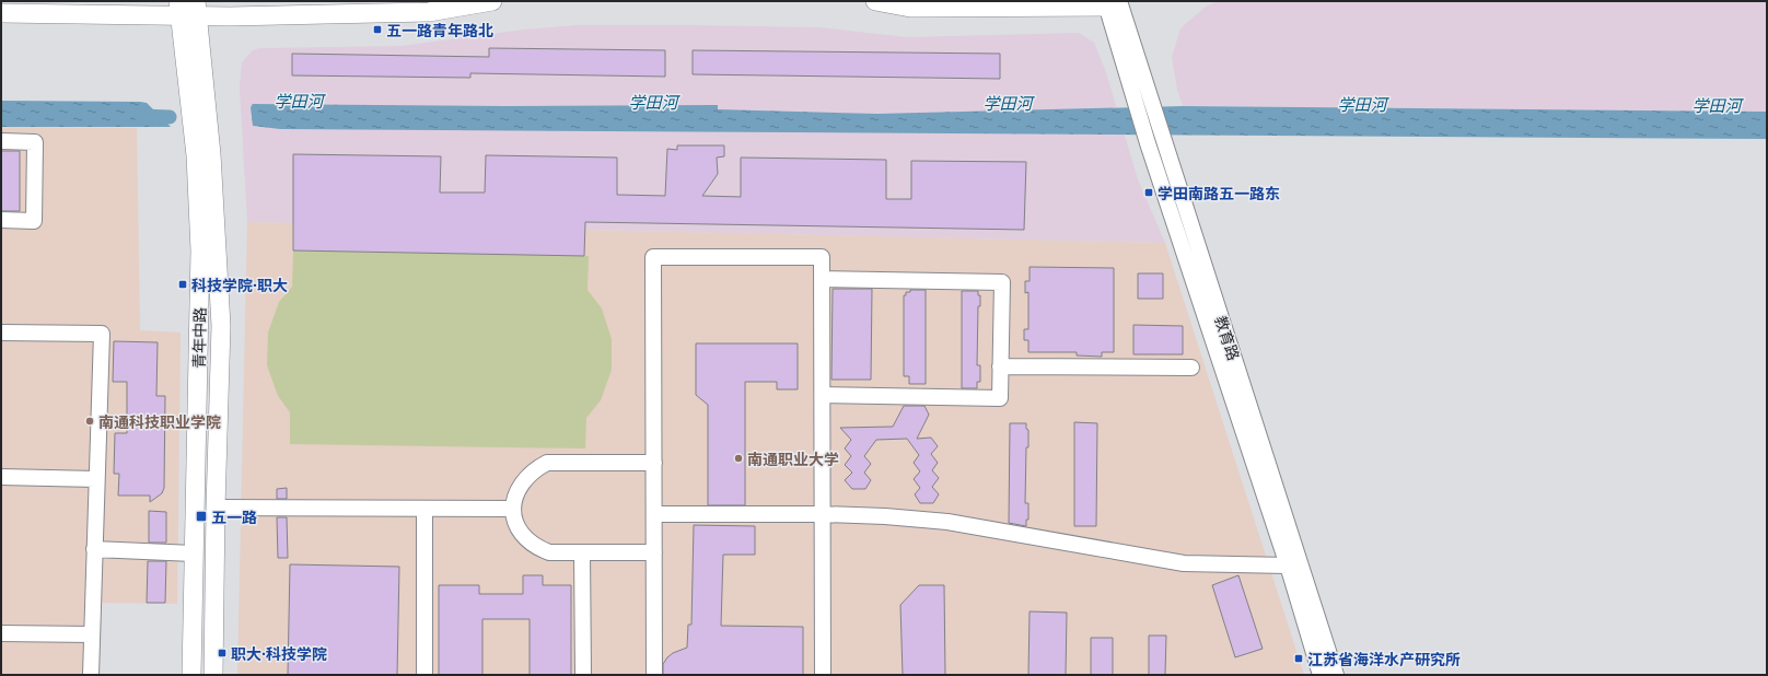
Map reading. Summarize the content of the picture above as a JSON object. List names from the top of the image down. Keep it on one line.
{"streets":{"main road":["青年中路"],"street":["教育路"]},"water":["学田河"],"places":{"transit":["五一路青年路北","学田南路五一路东","科技学院·职大","五一路","职大·科技学院","江苏省海洋水产研究所"],"other":["南通科技职业学院","南通职业大学"]}}
